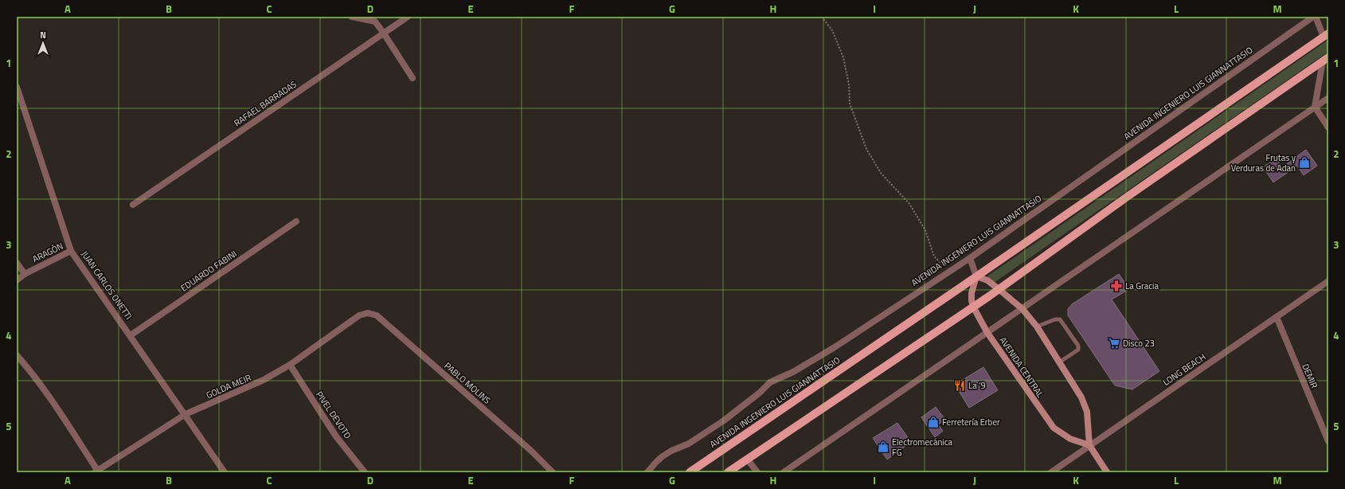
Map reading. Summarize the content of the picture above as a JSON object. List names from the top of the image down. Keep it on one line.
{"streets":{"main road":["AVENIDA INGENIERO LUIS GIANNATTASIO"],"street":["RAFAEL BARRADAS","ARAGÓN","EDUARDO FABINI","JUAN CARLOS ONETTI","AVENIDA CENTRAL","LONG BEACH","DEMIR","PABLO MOLINS","GOLDA MEIR","PIVEL DEVOTO"]},"crossings":[["AVENIDA INGENIERO LUIS GIANNATTASIO","AVENIDA CENTRAL"],["ARAGÓN","JUAN CARLOS ONETTI"],["EDUARDO FABINI","JUAN CARLOS ONETTI"],["JUAN CARLOS ONETTI","GOLDA MEIR"],["AVENIDA CENTRAL","LONG BEACH"],["LONG BEACH","DEMIR"],["PABLO MOLINS","GOLDA MEIR"],["GOLDA MEIR","PIVEL DEVOTO"]],"places":{"shop":["Frutas y Verduras de Adan","Ferretería Erber","Electromecánica FG"],"pharmacy":["La Gracia"],"supermarket":["Disco 23"],"restaurant":["La '9"]},"north":"top","grid":{"columns":["A","B","C","D","E","F","G","H","I","J","K","L","M"],"rows":["1","2","3","4","5"]}}
